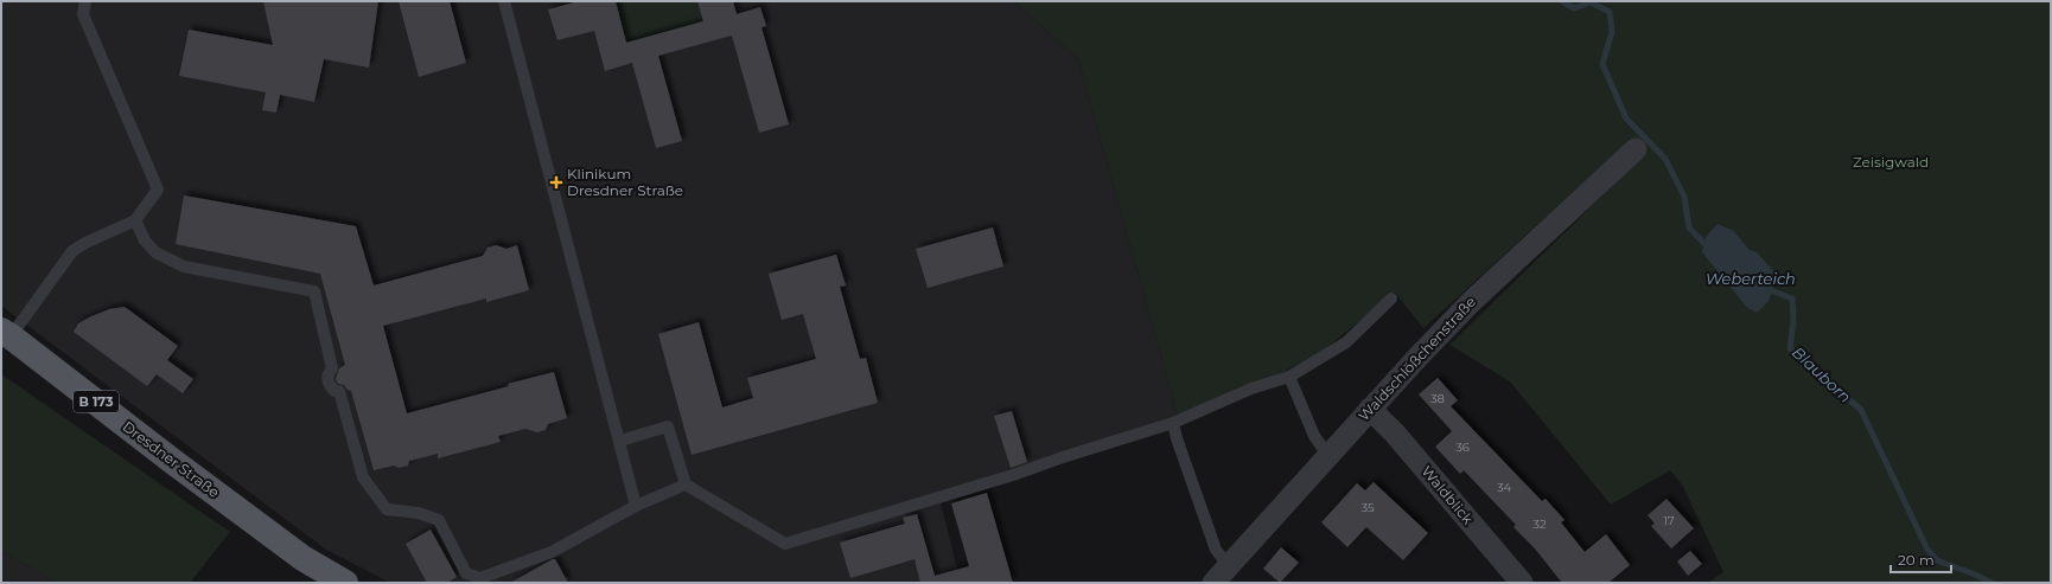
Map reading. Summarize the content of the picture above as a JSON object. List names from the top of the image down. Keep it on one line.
{"streets":{"main road":["B 173","Dresdner Straße"],"street":["Waldschlößchenstraße","Waldblick"]},"crossings":[["Waldschlößchenstraße","Waldblick"]],"water":["Weberteich","Blauborn"],"parks":["Zeisigwald"],"places":{"health":["Klinikum Dresdner Straße"]},"house_numbers":["38","36","34","35","17","32"],"scale_bar":"20 m"}
